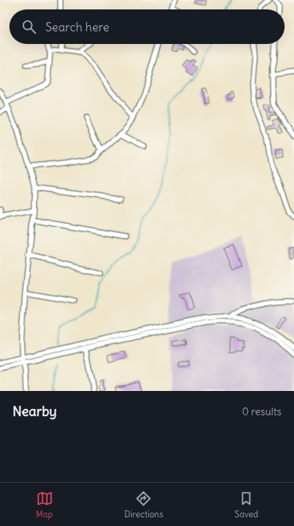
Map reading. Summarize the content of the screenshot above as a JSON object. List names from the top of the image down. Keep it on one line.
{"page":{"search":"Search here","heading":["Nearby","0 results"],"nav":["Map","Directions","Saved"]}}
